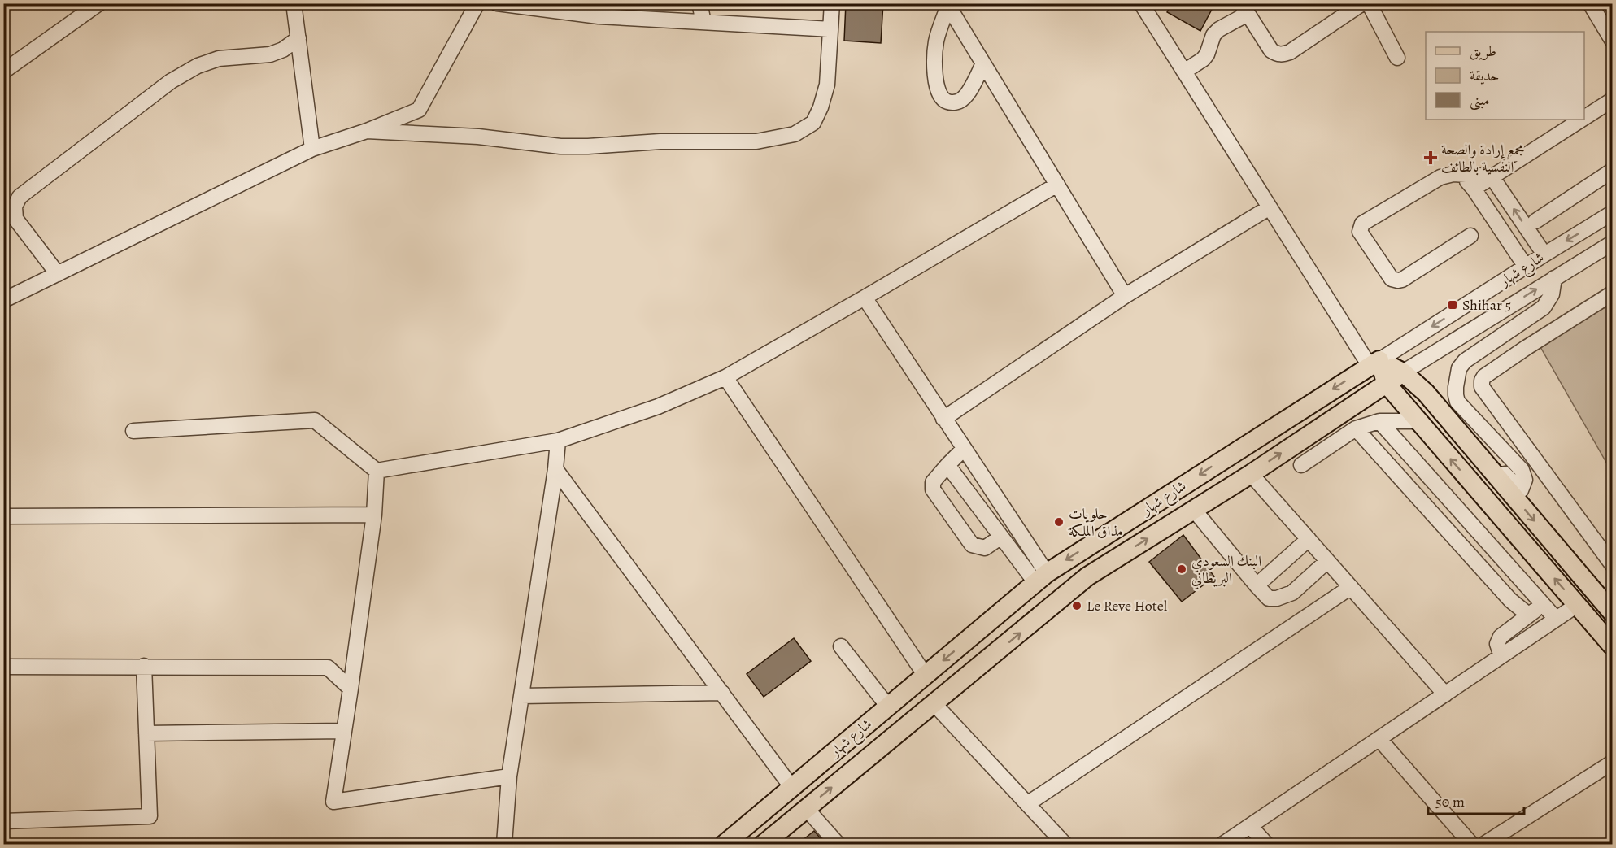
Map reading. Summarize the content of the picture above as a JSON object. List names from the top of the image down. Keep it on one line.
{"streets":{"main road":["شارع شهار"]},"places":{"health":["مجمع إرادة والصحة النفسية بالطائف"],"transit":["Shihar 5"],"other":["حلويات مذاق الملكة","البنك السعودي البريطاني","Le Reve Hotel"]},"legend":["طريق","حديقة","مبنى"],"scale_bar":"50 m"}
